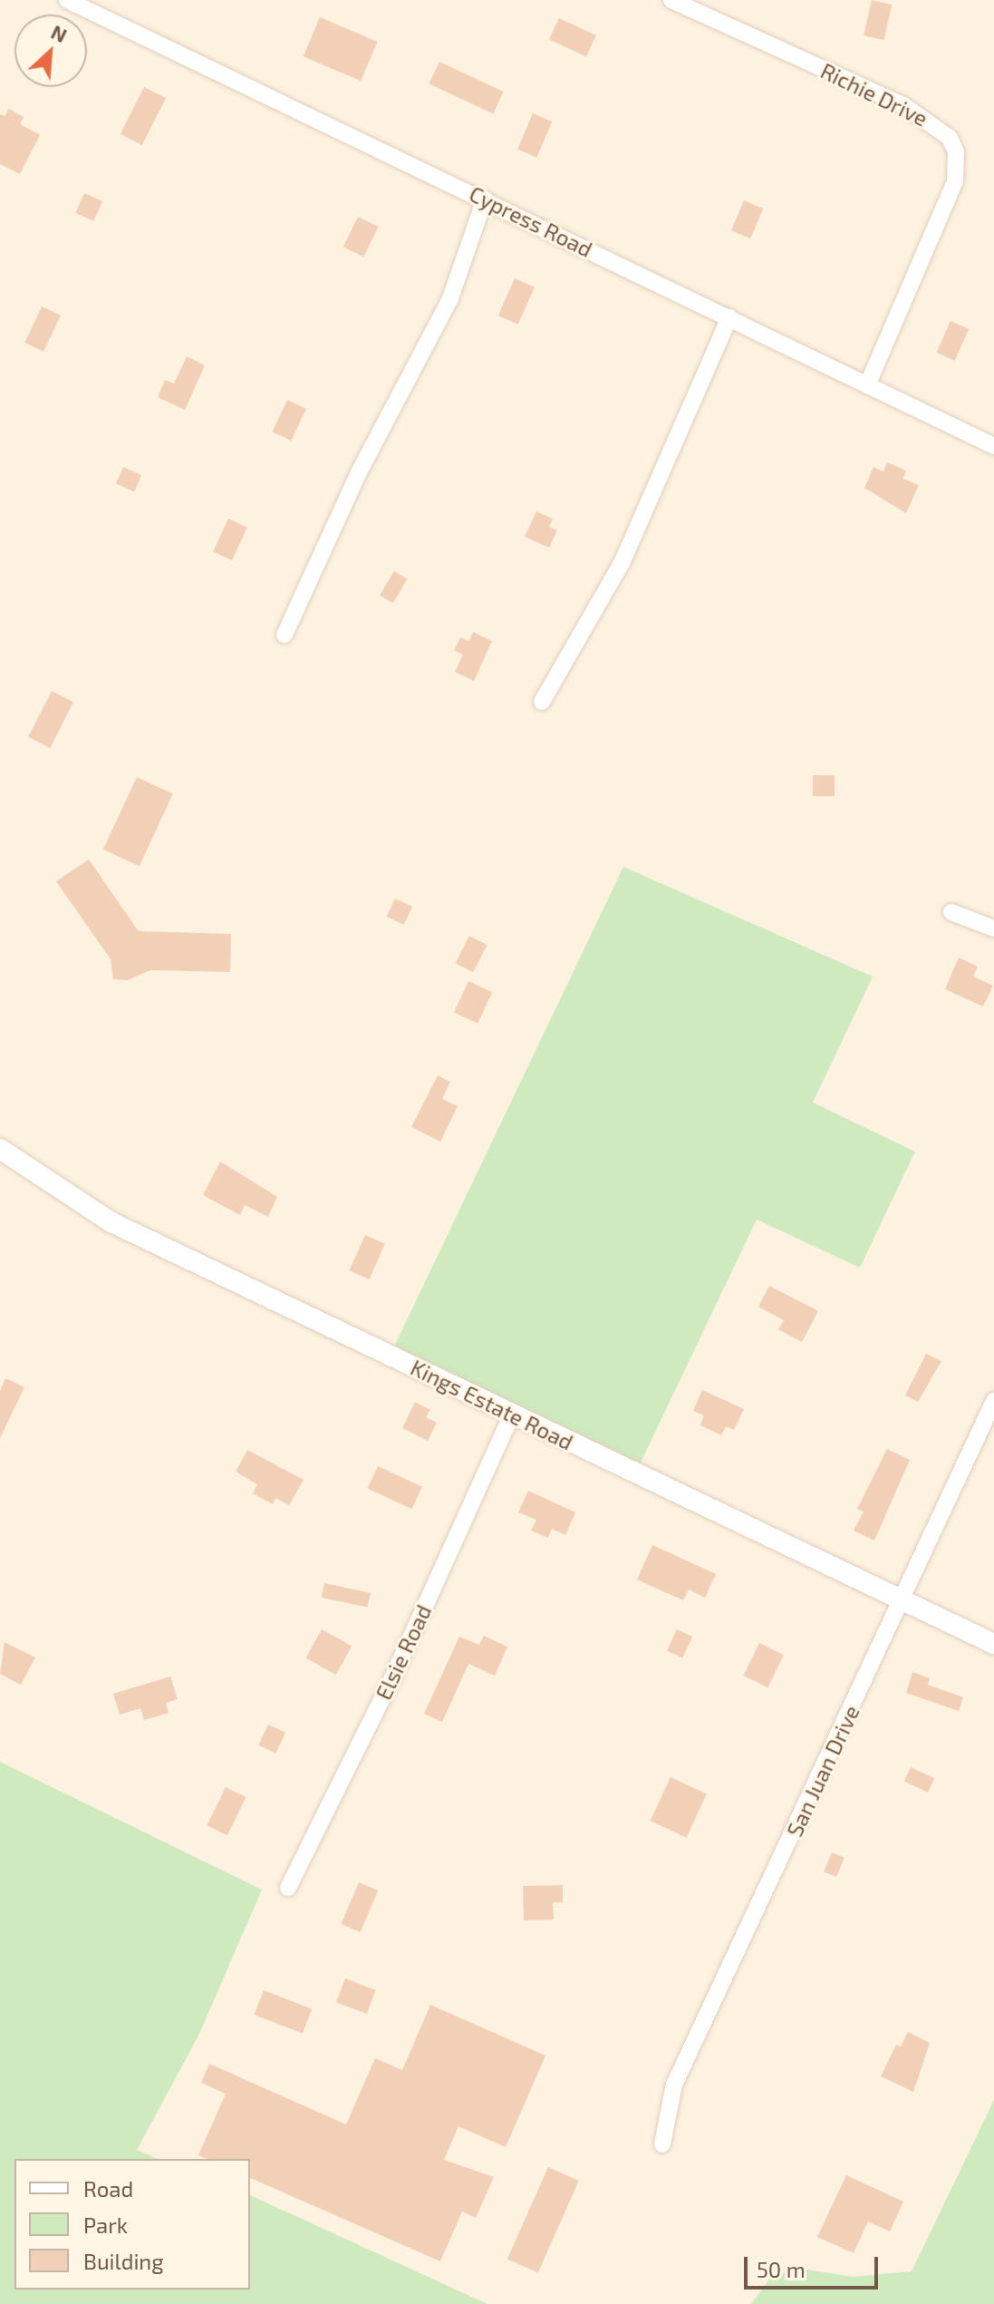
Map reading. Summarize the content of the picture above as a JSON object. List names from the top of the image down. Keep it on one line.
{"streets":{"street":["Richie Drive","Cypress Road","Kings Estate Road","Elsie Road","San Juan Drive"]},"crossings":[["Richie Drive","Cypress Road"],["Kings Estate Road","Elsie Road"],["Kings Estate Road","San Juan Drive"]],"legend":["Road","Park","Building"],"scale_bar":"50 m","north":"top right"}
